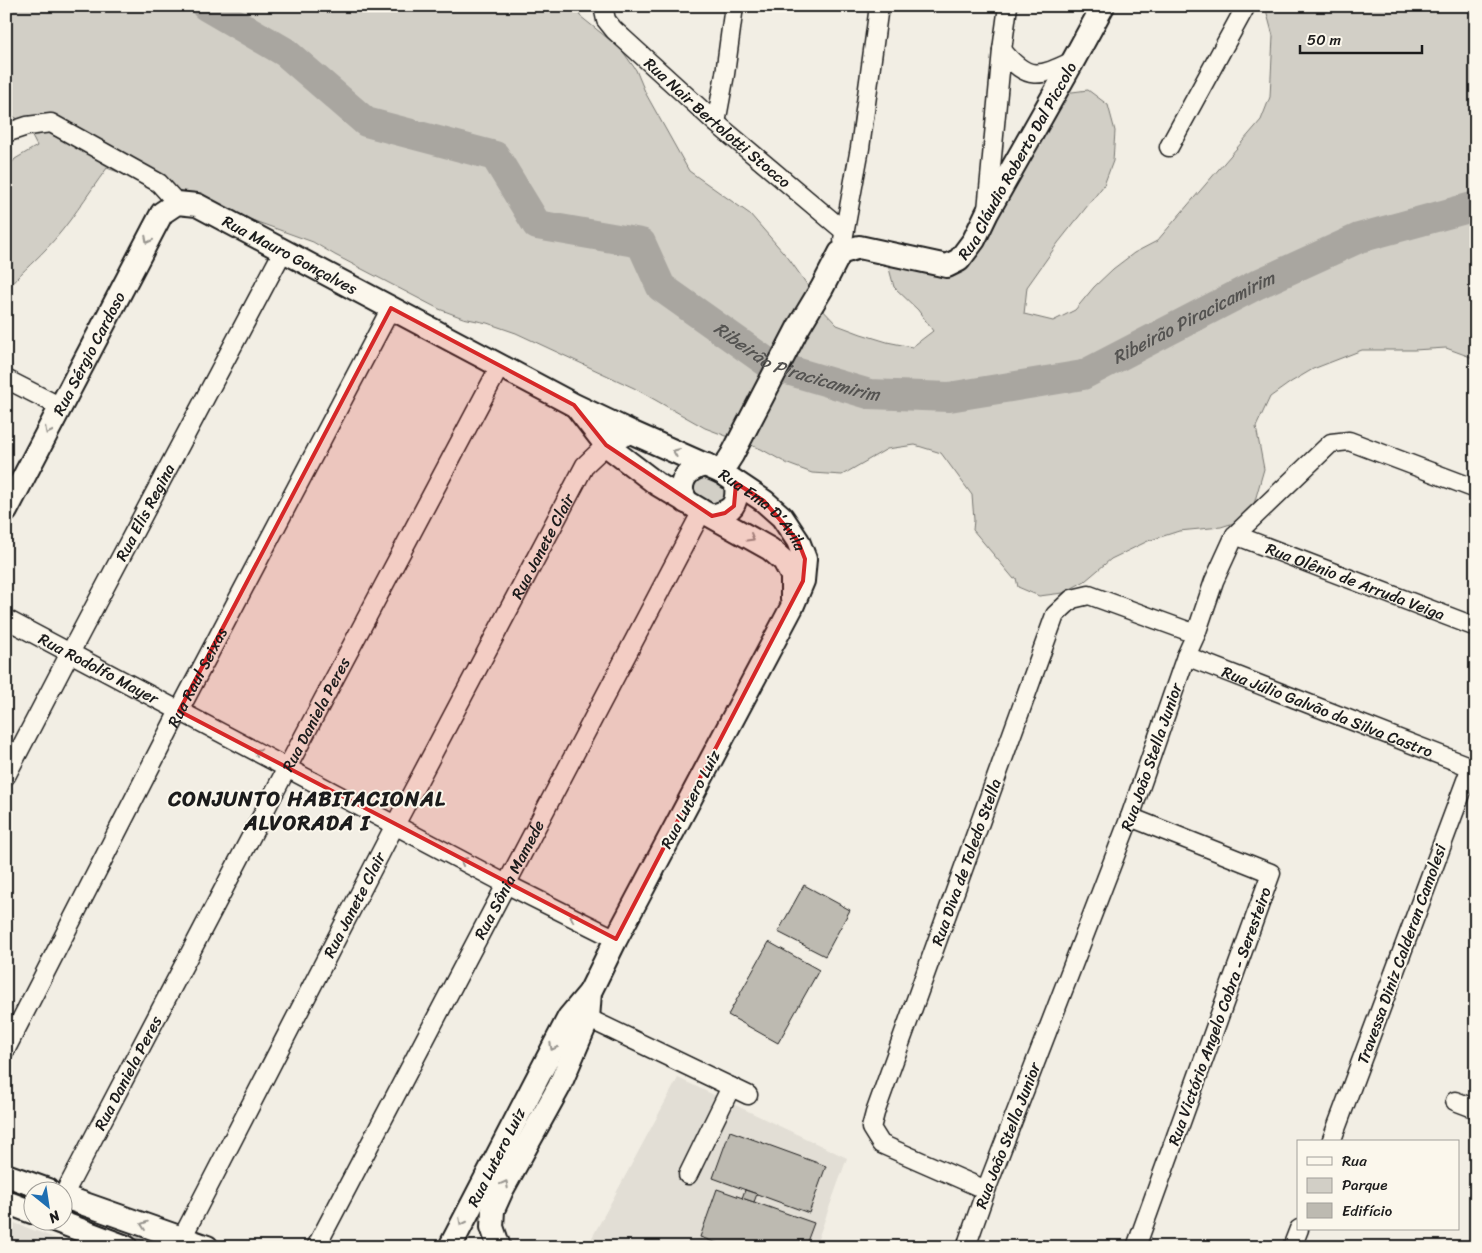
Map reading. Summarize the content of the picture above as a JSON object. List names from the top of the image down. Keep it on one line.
{"streets":{"street":["Rua Nair Bertolotti Stocco","Rua Cláudio Roberto Dal Piccolo","Rua Mauro Gonçalves","Rua Sérgio Cardoso","Rua Elis Regina","Rua Ema D'Avila","Rua Janete Clair","Rua Olênio de Arruda Veiga","Rua Rodolfo Mayer","Rua Raul Seixas","Rua Júlio Galvão da Silva Castro","Rua Daniela Peres","Rua João Stella Junior","Rua Lutero Luiz","Rua Diva de Toledo Stella","Rua Sônia Mamede","Travessa Diniz Calderan Camolesi","Rua Victório Angelo Cobra - Seresteiro"]},"crossings":[["Rua Mauro Gonçalves","Rua Sérgio Cardoso"],["Rua Mauro Gonçalves","Rua Elis Regina"],["Rua Mauro Gonçalves","Rua Ema D'Avila"],["Rua Mauro Gonçalves","Rua Raul Seixas"],["Rua Mauro Gonçalves","Rua Daniela Peres"],["Rua Elis Regina","Rua Rodolfo Mayer"],["Rua Ema D'Avila","Rua Janete Clair"],["Rua Ema D'Avila","Rua Lutero Luiz"],["Rua Ema D'Avila","Rua Sônia Mamede"],["Rua Janete Clair","Rua Rodolfo Mayer"],["Rua Olênio de Arruda Veiga","Rua João Stella Junior"],["Rua Rodolfo Mayer","Rua Raul Seixas"],["Rua Rodolfo Mayer","Rua Daniela Peres"],["Rua Rodolfo Mayer","Rua Lutero Luiz"],["Rua Rodolfo Mayer","Rua Sônia Mamede"],["Rua Júlio Galvão da Silva Castro","Rua João Stella Junior"],["Rua Júlio Galvão da Silva Castro","Travessa Diniz Calderan Camolesi"],["Rua João Stella Junior","Rua Diva de Toledo Stella"],["Rua João Stella Junior","Rua Victório Angelo Cobra - Seresteiro"]],"one_way":["Rua Sérgio Cardoso","Rua Rodolfo Mayer"],"districts":["CONJUNTO HABITACIONAL ALVORADA I"],"water":["Ribeirão Piracicamirim"],"legend":["Rua","Parque","Edifício"],"scale_bar":"50 m","north":"bottom right"}
